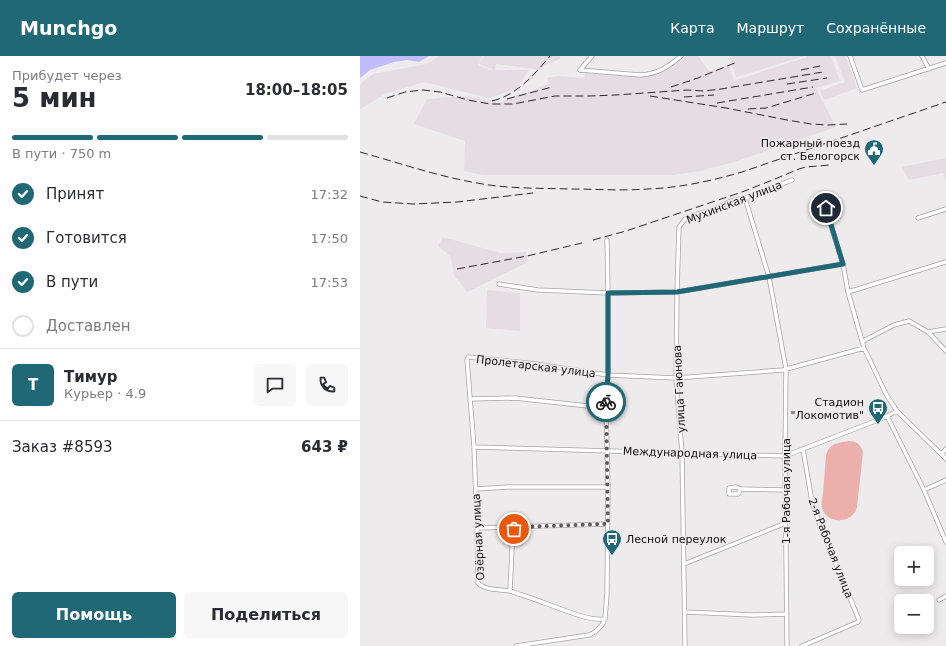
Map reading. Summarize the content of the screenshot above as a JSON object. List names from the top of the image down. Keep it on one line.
{"streets":{"street":["Мухинская улица","Пролетарская улица","улица Гаюнова","Международная улица","1-я Рабочая улица","Озёрная улица","2-я Рабочая улица"]},"crossings":[["Мухинская улица","улица Гаюнова"],["Мухинская улица","1-я Рабочая улица"],["Пролетарская улица","улица Гаюнова"],["Пролетарская улица","1-я Рабочая улица"],["Пролетарская улица","Озёрная улица"],["улица Гаюнова","Международная улица"],["Международная улица","1-я Рабочая улица"],["Международная улица","Озёрная улица"],["Международная улица","2-я Рабочая улица"]],"places":{"public building":["Пожарный поезд ст. Белогорск"],"bus stop":["Стадион \"Локомотив\"","Лесной переулок"]},"page":{"header":"Munchgo","nav":["Карта","Маршрут","Сохранённые"],"heading":["5 мин","Прибудет через","18:00–18:05"],"panel":["Тимур","Курьер · 4.9","Заказ #8593","643 ₽"],"bar":"В пути · 750 m","list":[["Принят","17:32"],["Готовится","17:50"],["В пути","17:53"],"Доставлен"],"round":"Т","map_buttons":["+","−"],"buttons":["Помощь","Поделиться"]}}
